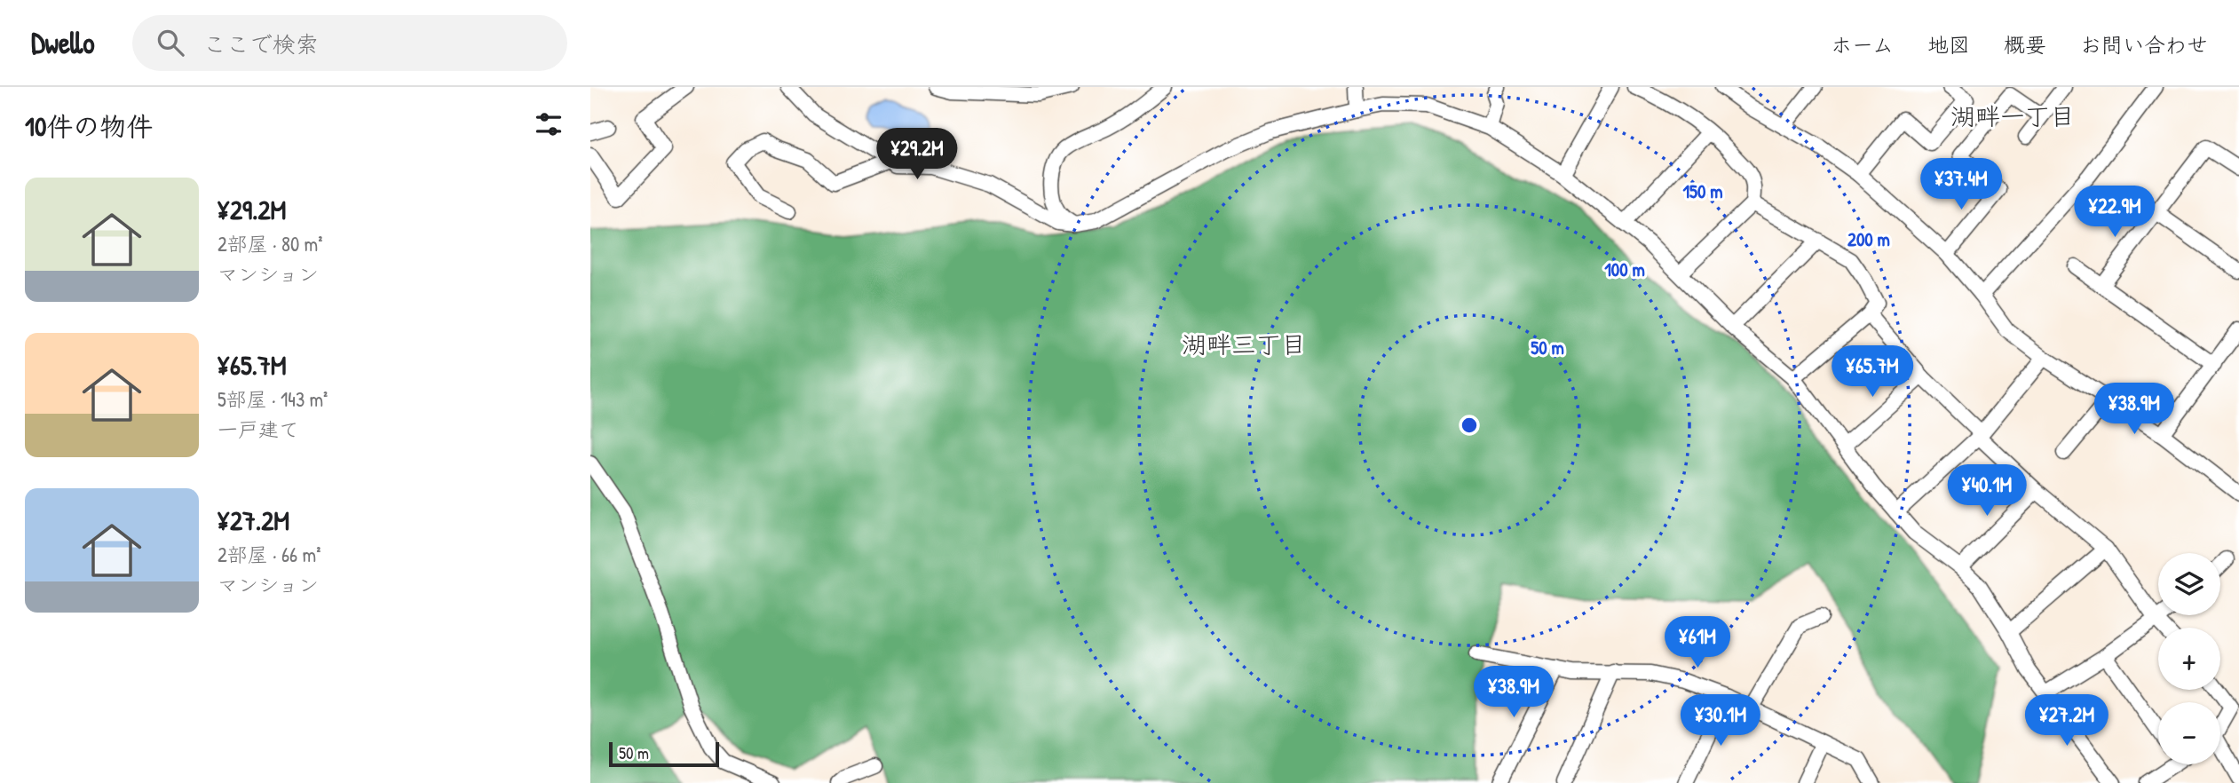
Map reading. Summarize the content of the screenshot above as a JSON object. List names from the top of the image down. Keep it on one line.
{"districts":["湖畔一丁目","湖畔三丁目"],"scale_bar":"50 m","page":{"header":"Dwello","search":"ここで検索","nav":["ホーム","地図","概要","お問い合わせ"],"heading":"10件の物件","price":["¥29.2M","¥37.4M","¥22.9M","¥65.7M","¥38.9M","¥40.1M","¥61M","¥38.9M","¥30.1M","¥27.2M"],"list":[{"name":"¥29.2M","note":"2部屋 · 80 m² · マンション"},{"name":"¥65.7M","note":"5部屋 · 143 m² · 一戸建て"},{"name":"¥27.2M","note":"2部屋 · 66 m² · マンション"}],"map_buttons":["+","−"],"scale":"50 m"},"rings":["150 m","200 m","100 m","50 m"]}
